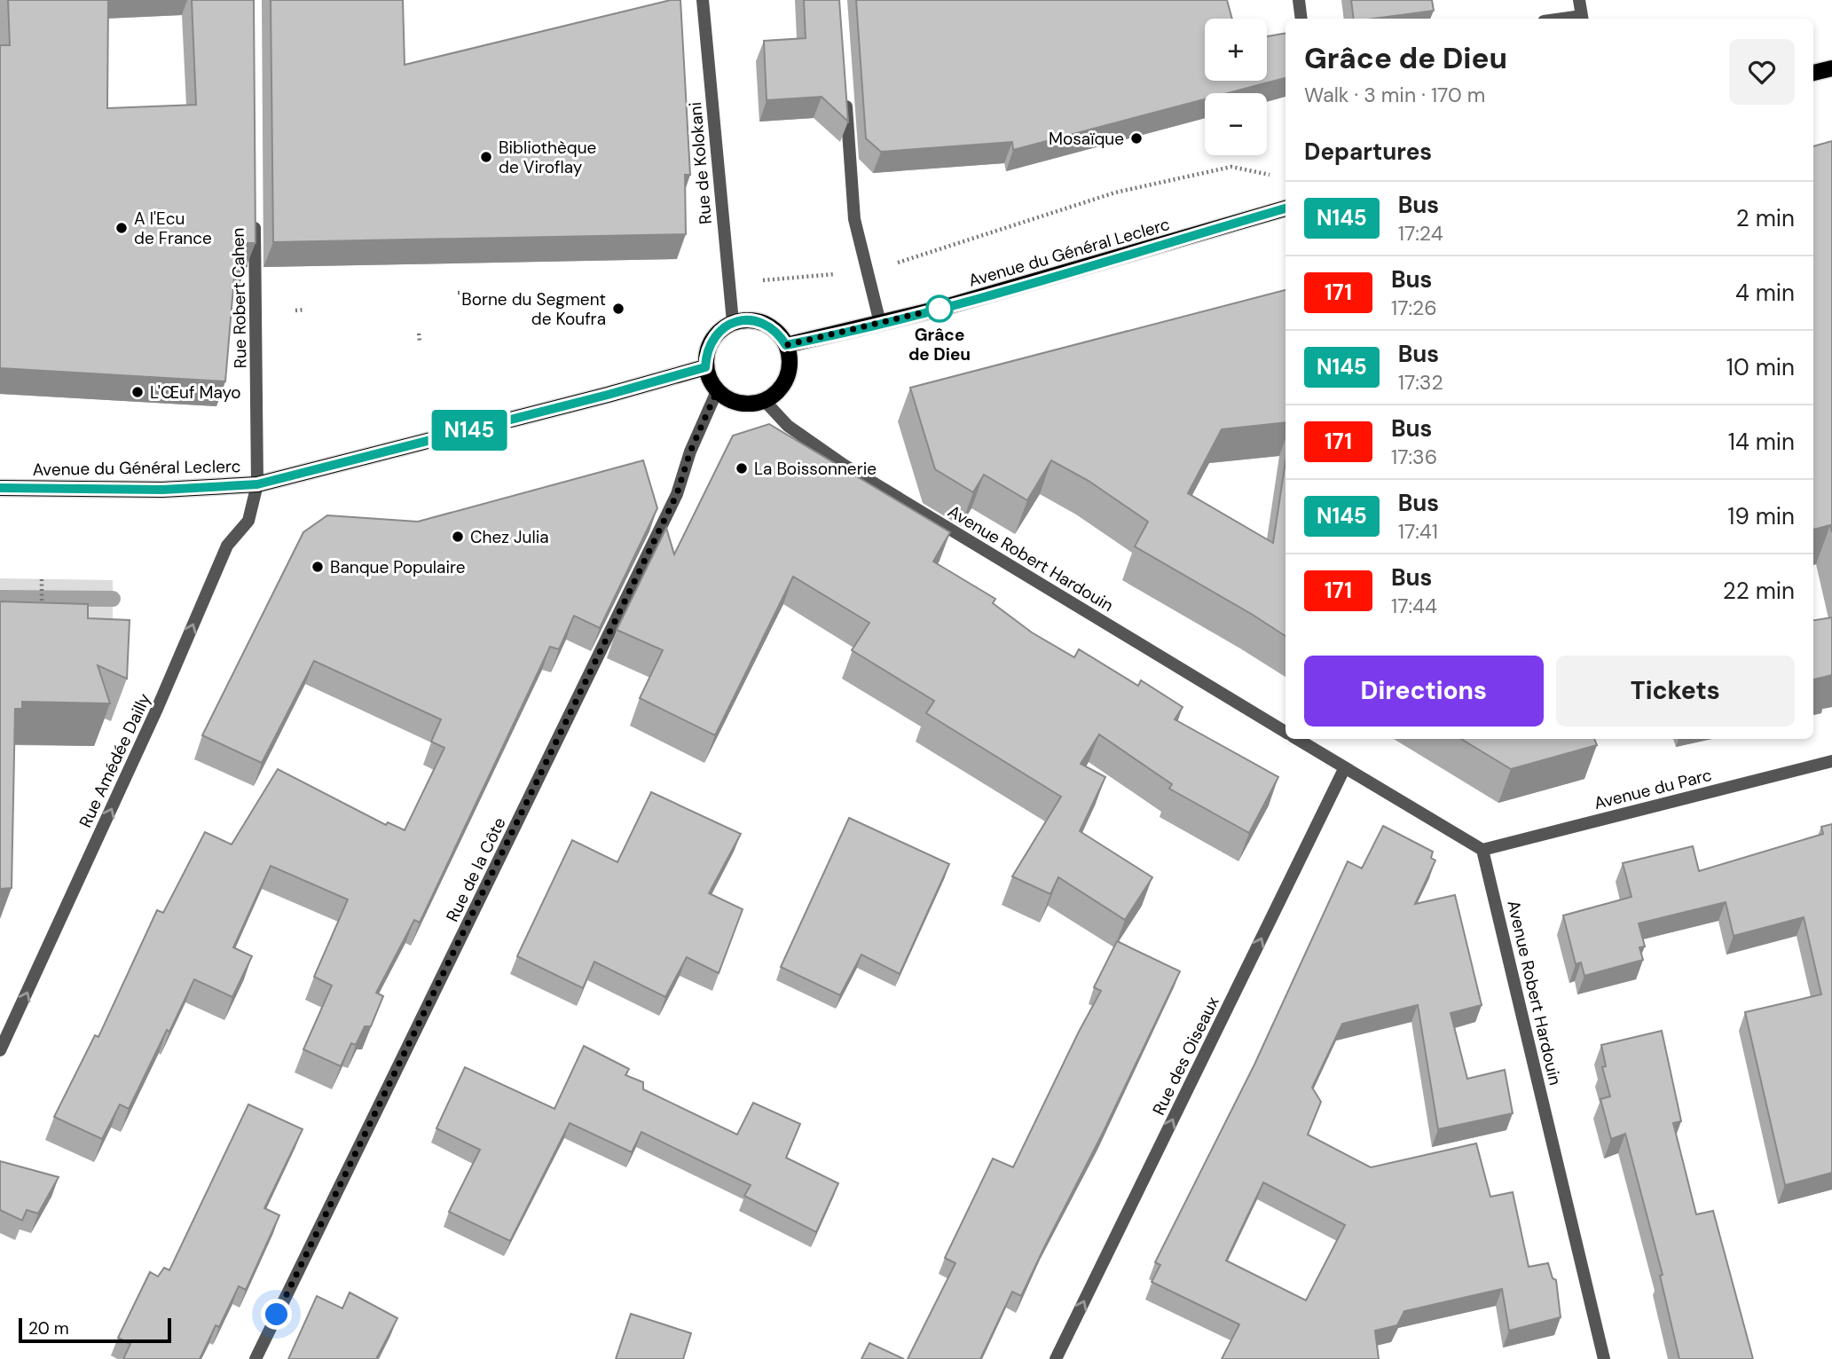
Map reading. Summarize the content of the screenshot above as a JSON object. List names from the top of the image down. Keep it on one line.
{"streets":{"main road":["Avenue du Général Leclerc"],"street":["Rue de Kolokani","Rue Robert Cahen","Avenue Robert Hardouin","Rue Amédée Dailly","Avenue du Parc","Rue de la Côte","Rue des Oiseaux"]},"crossings":[["Rue de Kolokani","Avenue du Général Leclerc"],["Rue de Kolokani","Avenue Robert Hardouin"],["Rue de Kolokani","Rue de la Côte"],["Avenue du Général Leclerc","Rue Robert Cahen"],["Avenue du Général Leclerc","Avenue Robert Hardouin"],["Avenue du Général Leclerc","Rue Amédée Dailly"],["Avenue du Général Leclerc","Rue de la Côte"],["Rue Robert Cahen","Rue Amédée Dailly"],["Avenue Robert Hardouin","Avenue du Parc"],["Avenue Robert Hardouin","Rue de la Côte"],["Avenue Robert Hardouin","Rue des Oiseaux"]],"one_way":["Rue Amédée Dailly","Rue des Oiseaux"],"places":["Mosaïque","Bibliothèque de Viroflay","A l'Ecu de France","Borne du Segment de Koufra","Grâce de Dieu","L'Œuf Mayo","La Boissonnerie","Chez Julia","Banque Populaire"],"lines":["bus line N145"],"scale_bar":"20 m","page":{"on_map":"N145","map_buttons":["+","−"],"heading":[["Grâce de Dieu","Walk · 3 min · 170 m"],"Departures"],"list":[{"mark":"N145","name":"Bus","note":"17:24","value":"2 min"},{"mark":"171","name":"Bus","note":"17:26","value":"4 min"},{"mark":"N145","name":"Bus","note":"17:32","value":"10 min"},{"mark":"171","name":"Bus","note":"17:36","value":"14 min"},{"mark":"N145","name":"Bus","note":"17:41","value":"19 min"},{"mark":"171","name":"Bus","note":"17:44","value":"22 min"}],"buttons":["Directions","Tickets"],"scale":"20 m"}}
